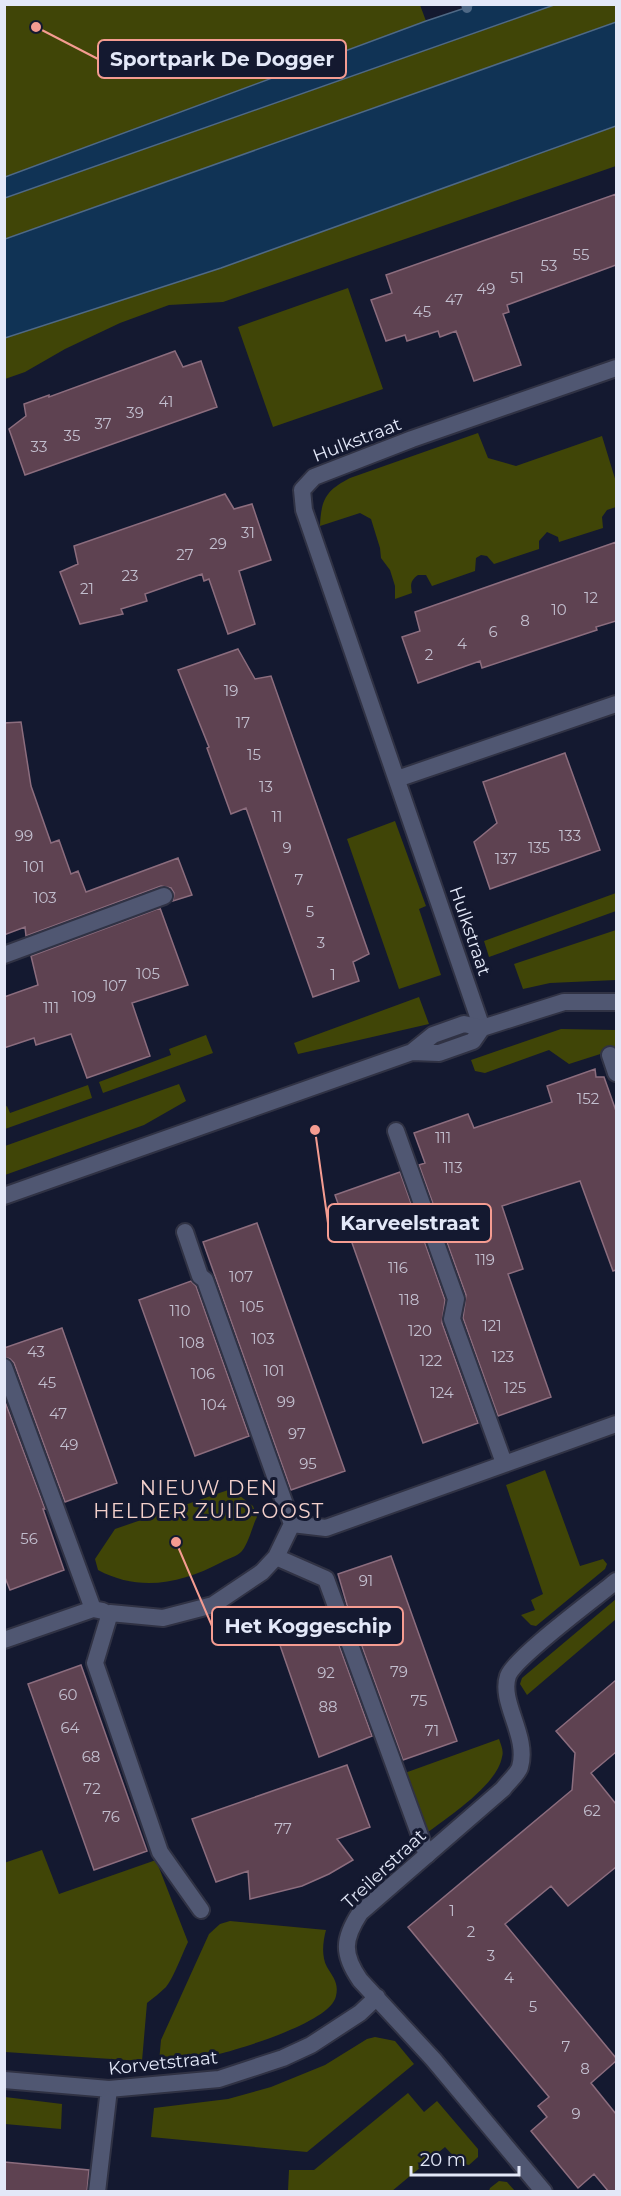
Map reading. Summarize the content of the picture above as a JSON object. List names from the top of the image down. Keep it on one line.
{"streets":{"street":["Hulkstraat","Treilerstraat","Korvetstraat"]},"crossings":[["Treilerstraat","Korvetstraat"]],"districts":["NIEUW DEN HELDER ZUID-OOST"],"places":["Sportpark De Dogger","Karveelstraat","Het Koggeschip"],"house_numbers":["55","53","51","49","47","45","41","39","37","35","33","31","29","27","23","21","12","10","8","6","4","2","19","17","15","13","11","99","133","9","135","137","101","7","103","5","3","105","1","107","109","111","152","111","113","119","116","107","118","105","110","121","120","103","108","43","123","122","101","106","45","125","124","99","104","47","97","49","95","56","91","79","92","60","75","88","64","71","68","72","62","76","77","1","2","3","4","5","7","8","9"],"scale_bar":"20 m"}
